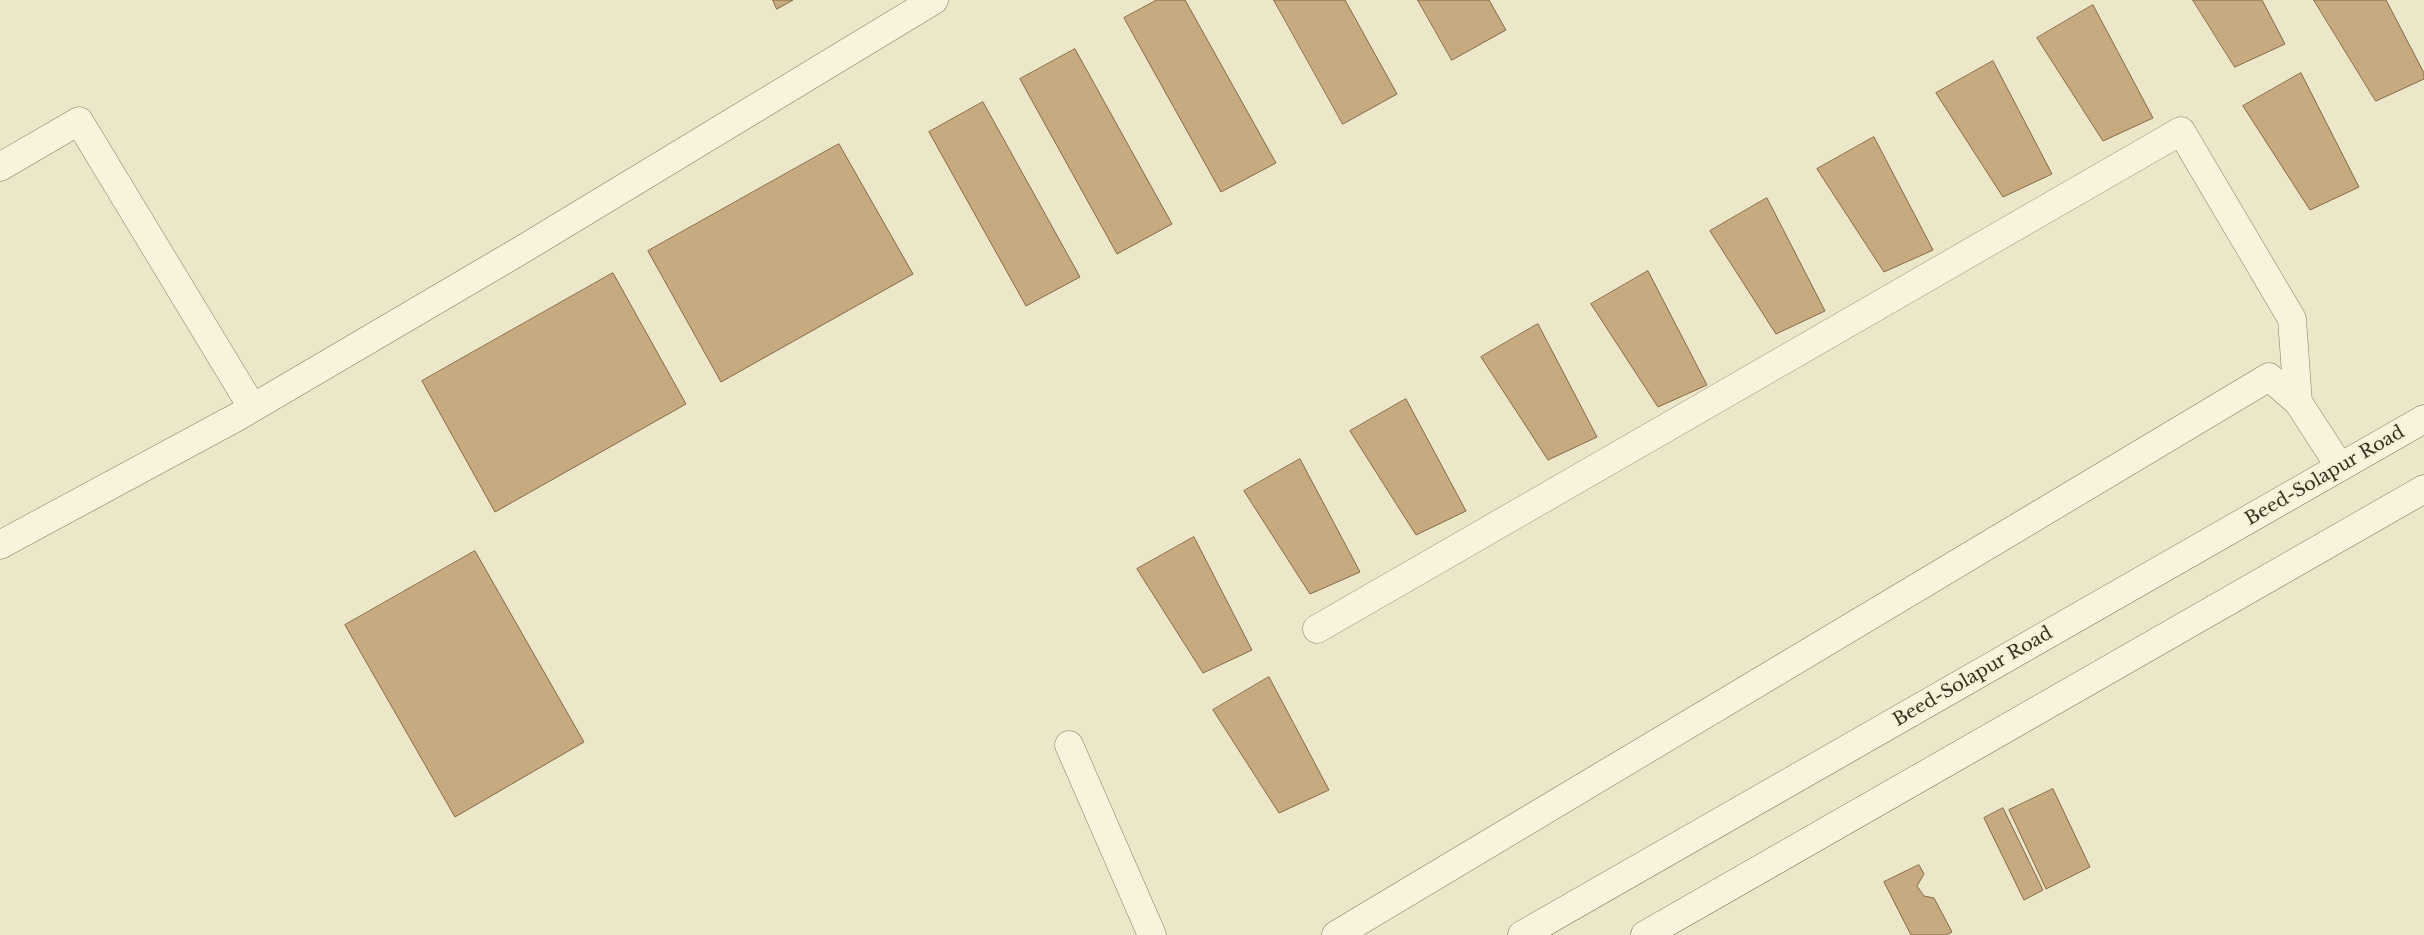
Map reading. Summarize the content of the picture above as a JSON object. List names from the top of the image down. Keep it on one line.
{"streets":{"street":["Beed-Solapur Road"]}}
